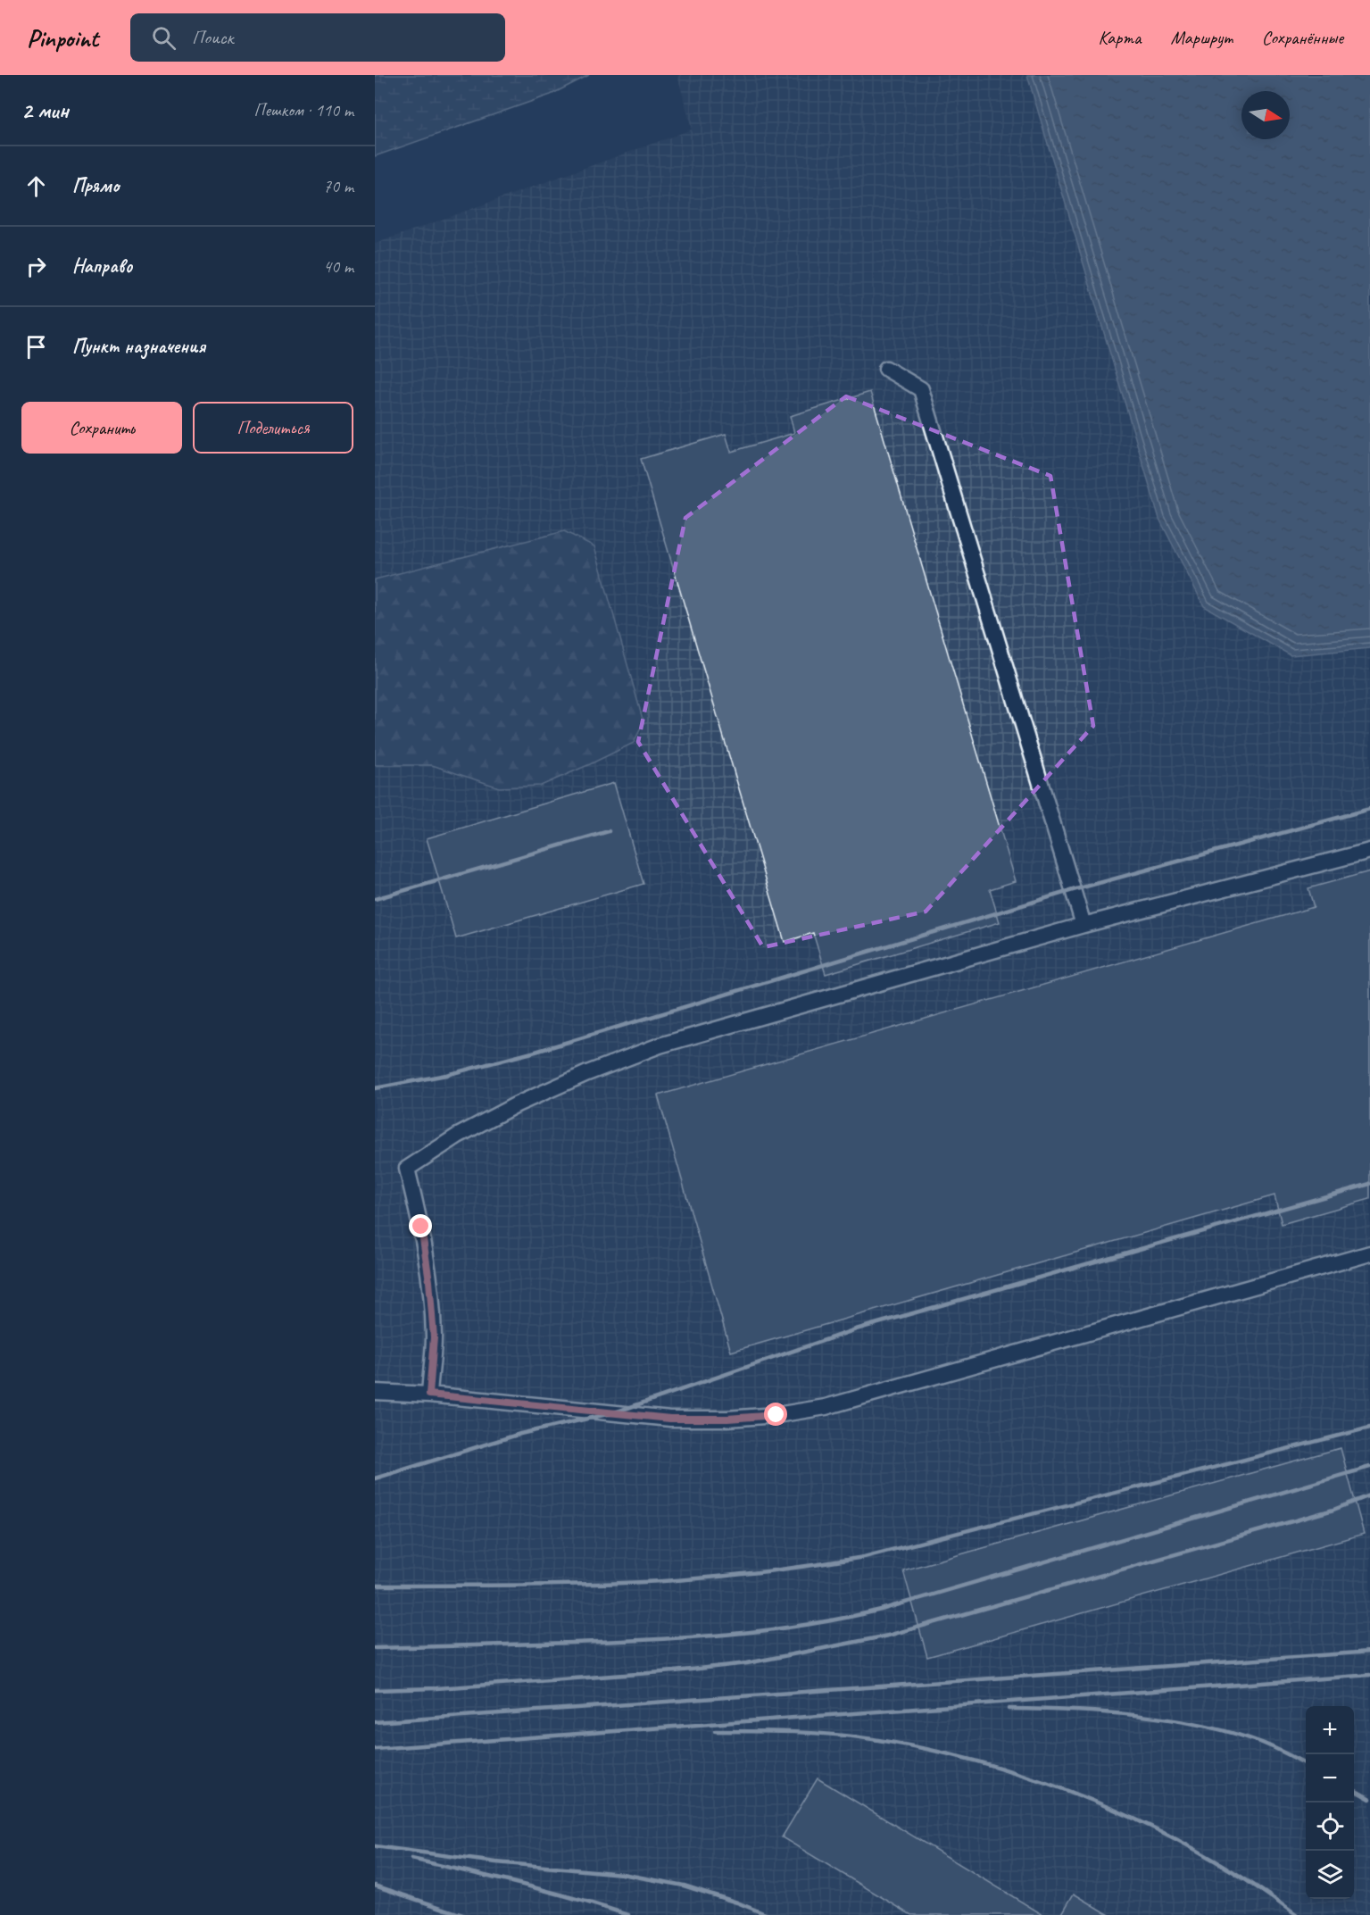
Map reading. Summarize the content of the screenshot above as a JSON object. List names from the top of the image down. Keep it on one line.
{"north":"right","page":{"header":"Pinpoint","search":"Поиск","nav":["Карта","Маршрут","Сохранённые"],"heading":["2 мин","Пешком · 110 m"],"list":[["Прямо","70 m"],["Направо","40 m"],"Пункт назначения"],"buttons":["Сохранить","Поделиться"],"map_buttons":["+","−"]}}
